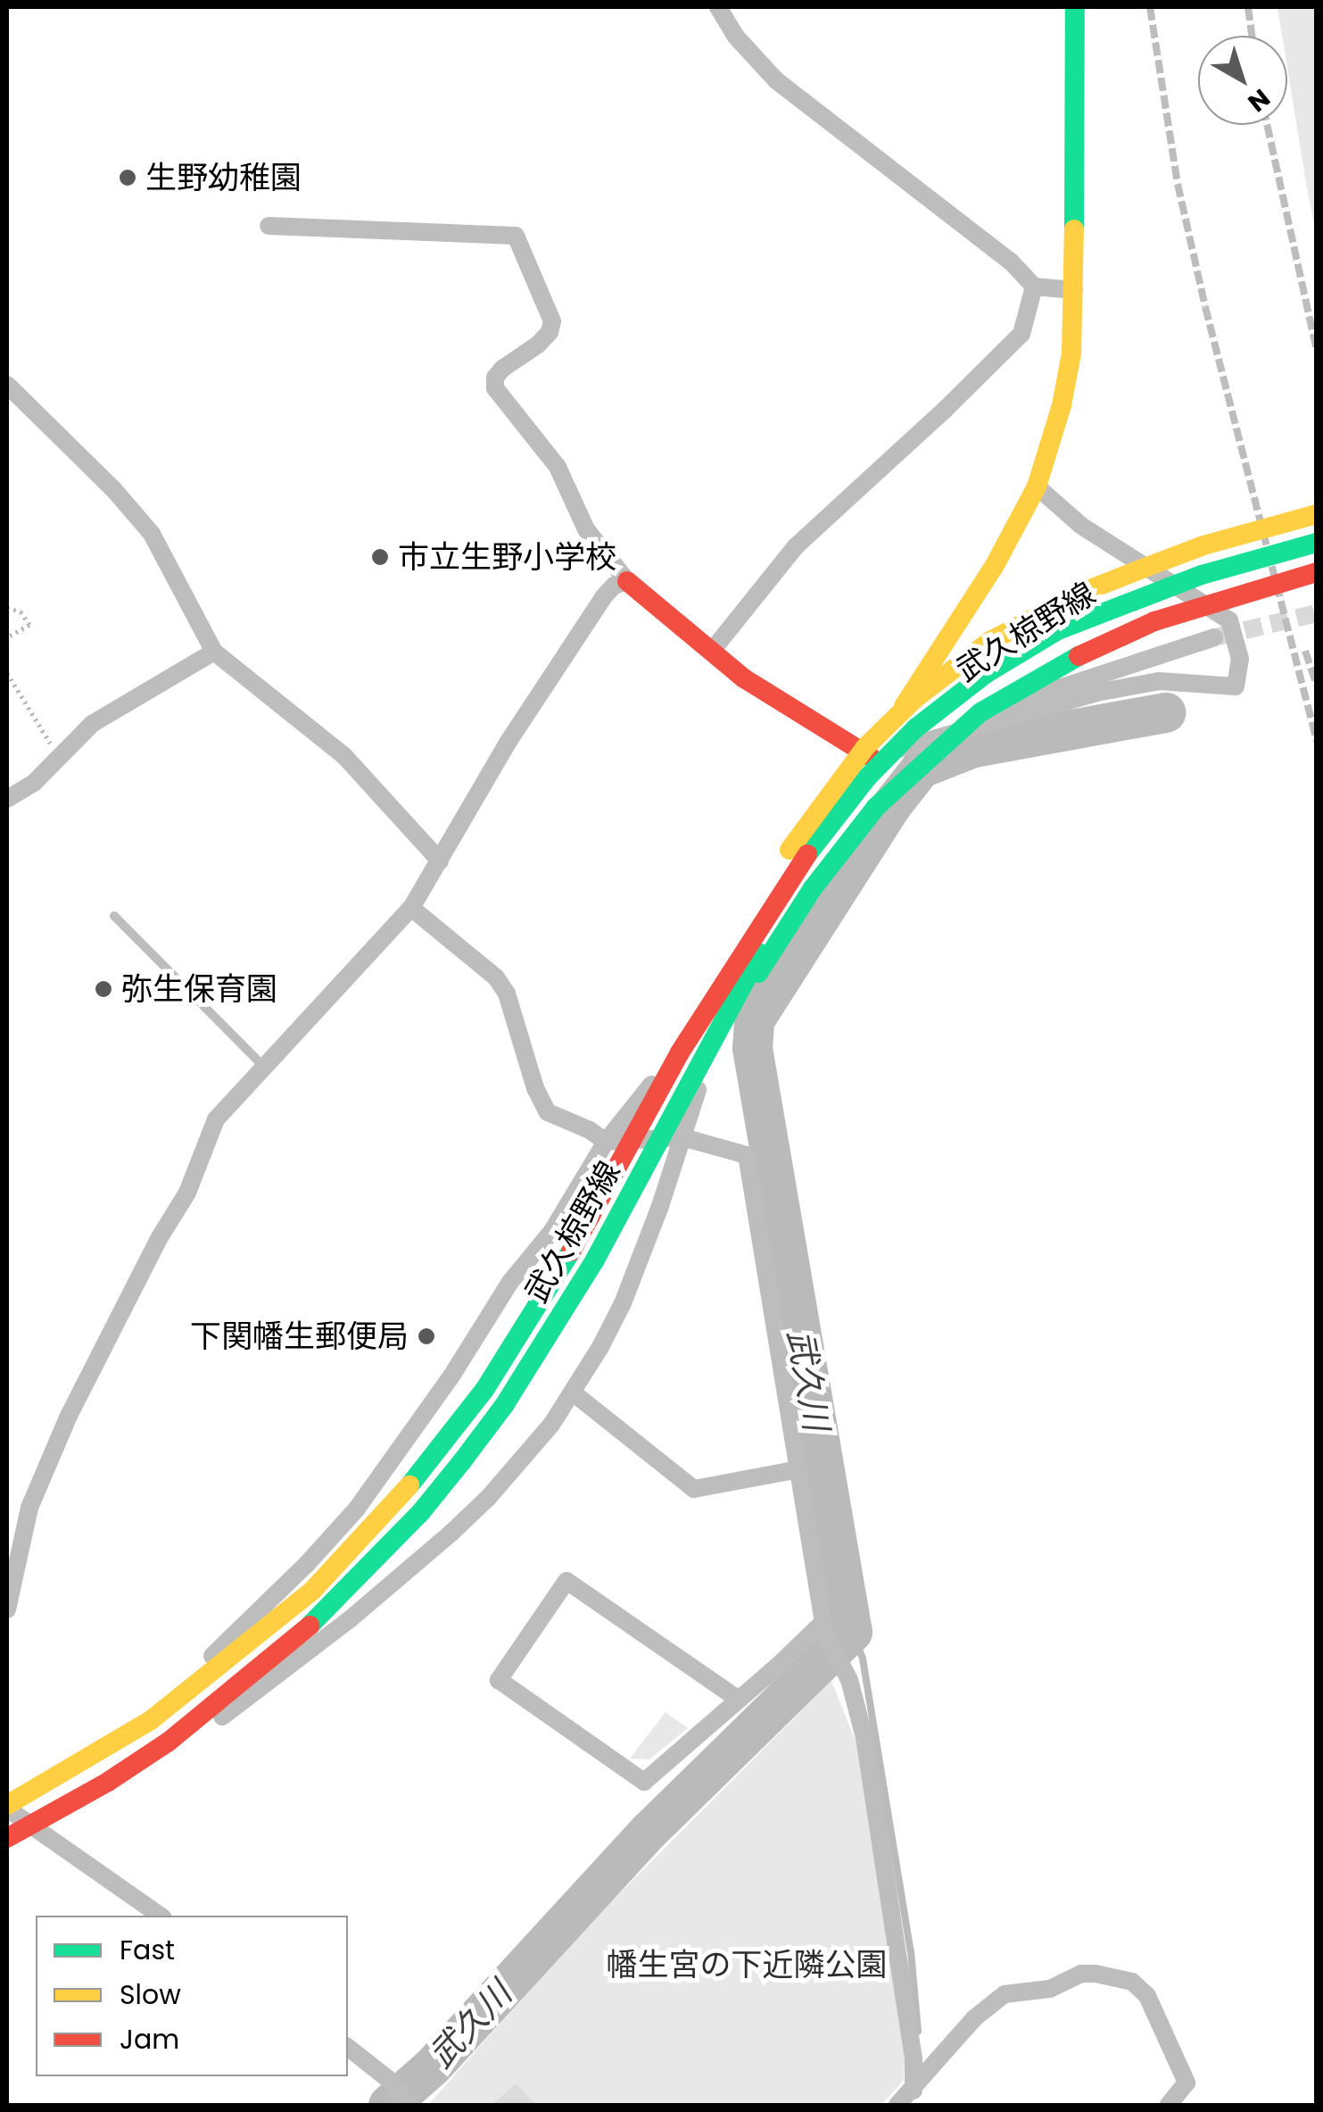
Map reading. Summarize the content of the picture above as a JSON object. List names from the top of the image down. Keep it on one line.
{"streets":{"main road":["武久椋野線"]},"water":["武久川"],"parks":["幡生宮の下近隣公園"],"places":["生野幼稚園","市立生野小学校","弥生保育園","下関幡生郵便局"],"legend":["Fast","Slow","Jam"],"north":"bottom right"}
